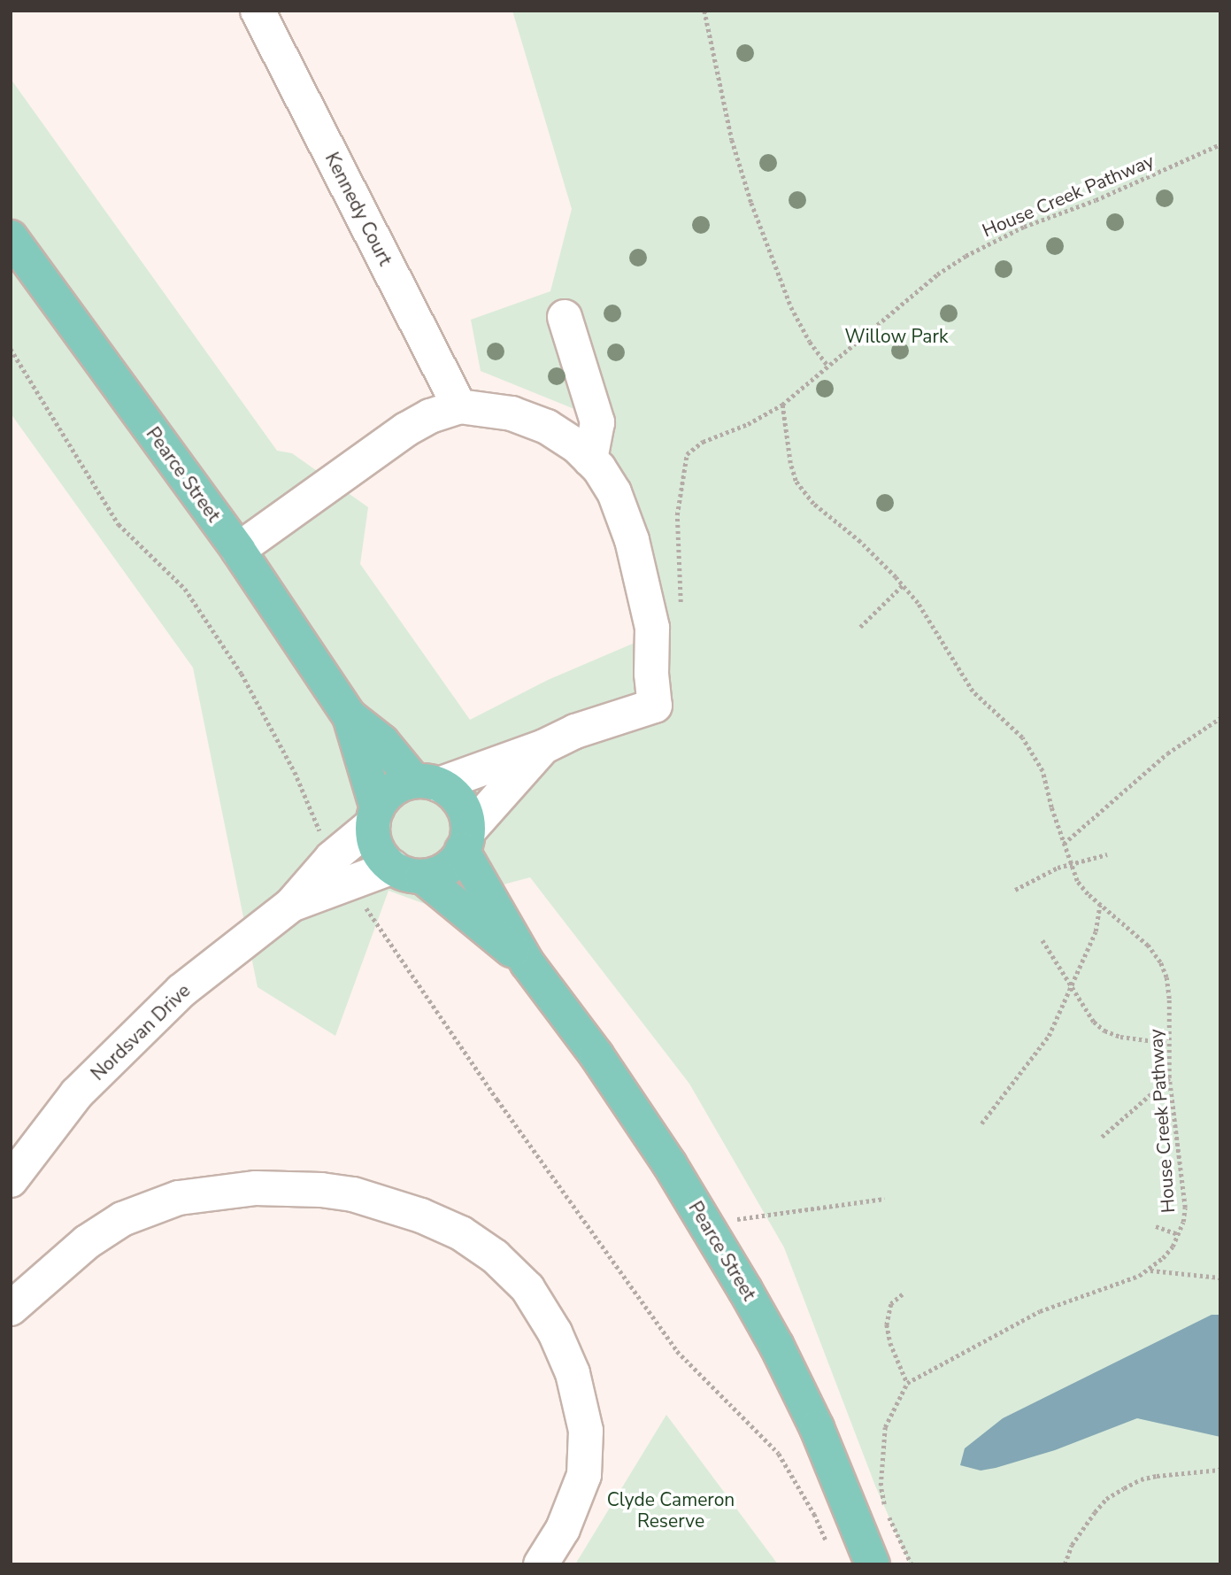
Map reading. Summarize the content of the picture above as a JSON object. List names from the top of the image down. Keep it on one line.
{"streets":{"main road":["Pearce Street"],"street":["Kennedy Court","Nordsvan Drive"],"path":["House Creek Pathway"]},"crossings":[["Pearce Street","Nordsvan Drive"]],"parks":["Willow Park","Clyde Cameron Reserve"]}
